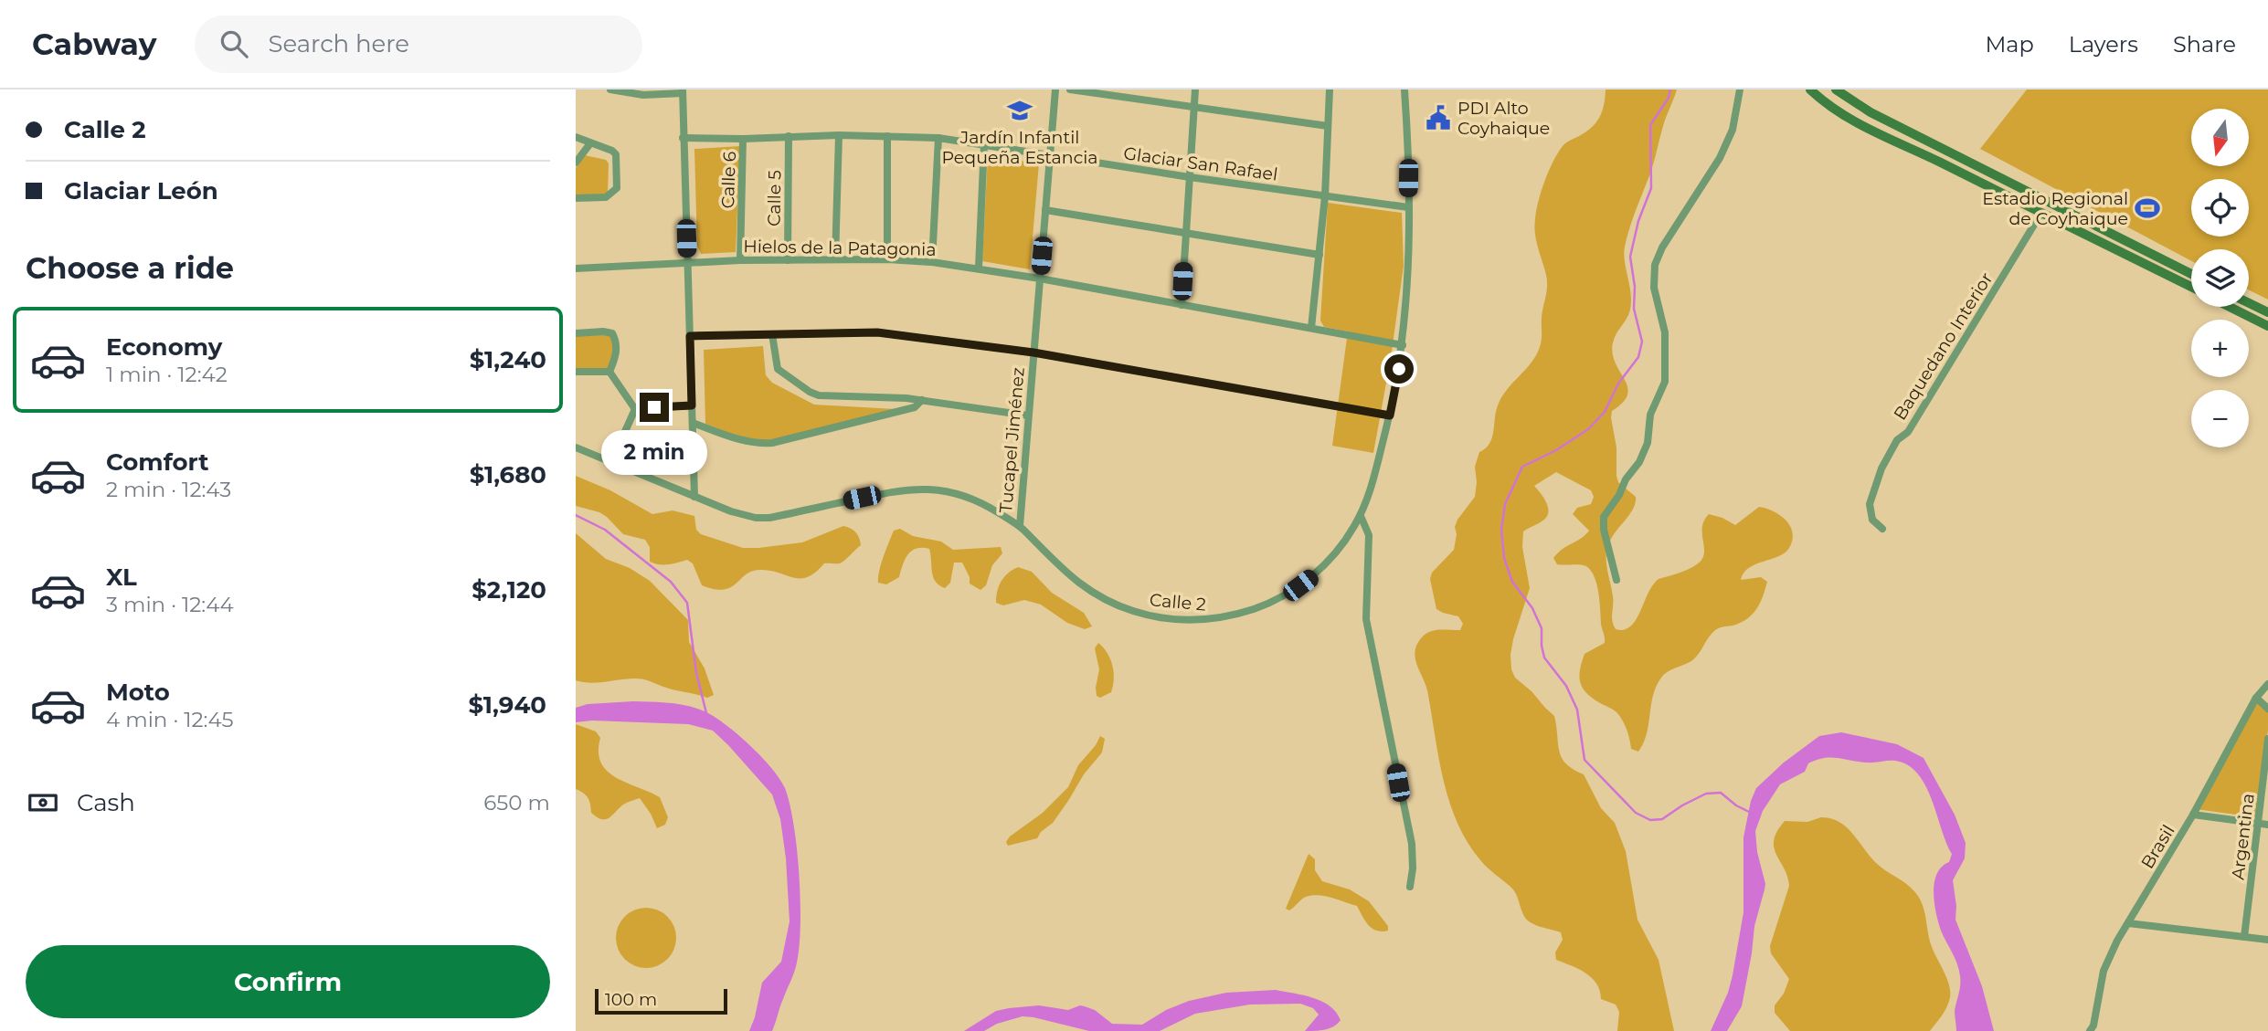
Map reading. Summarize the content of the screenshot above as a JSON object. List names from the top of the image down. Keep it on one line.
{"streets":{"street":["Glaciar San Rafael","Calle 6","Calle 5","Hielos de la Patagonia","Baquedano Interior","Tucapel Jiménez","Calle 2","Argentina","Brasil"]},"crossings":[["Glaciar San Rafael","Calle 6"],["Glaciar San Rafael","Calle 5"],["Glaciar San Rafael","Tucapel Jiménez"],["Glaciar San Rafael","Calle 2"],["Calle 6","Hielos de la Patagonia"],["Calle 5","Hielos de la Patagonia"],["Hielos de la Patagonia","Tucapel Jiménez"],["Hielos de la Patagonia","Calle 2"],["Tucapel Jiménez","Calle 2"]],"places":{"school or university":["Jardín Infantil Pequeña Estancia"],"public building":["PDI Alto Coyhaique"],"sports":["Estadio Regional de Coyhaique"]},"scale_bar":"100 m","north":"bottom","page":{"header":"Cabway","search":"Search here","nav":["Map","Layers","Share"],"banner":["Calle 2","Glaciar León"],"map_buttons":["+","−"],"heading":"Choose a ride","list":[{"name":"Economy","note":"1 min · 12:42","value":"$1,240"},{"name":"Comfort","note":"2 min · 12:43","value":"$1,680"},{"name":"XL","note":"3 min · 12:44","value":"$2,120"},{"name":"Moto","note":"4 min · 12:45","value":"$1,940"}],"bubble":"2 min","pay":["Cash","650 m"],"buttons":"Confirm","scale":"100 m"}}
